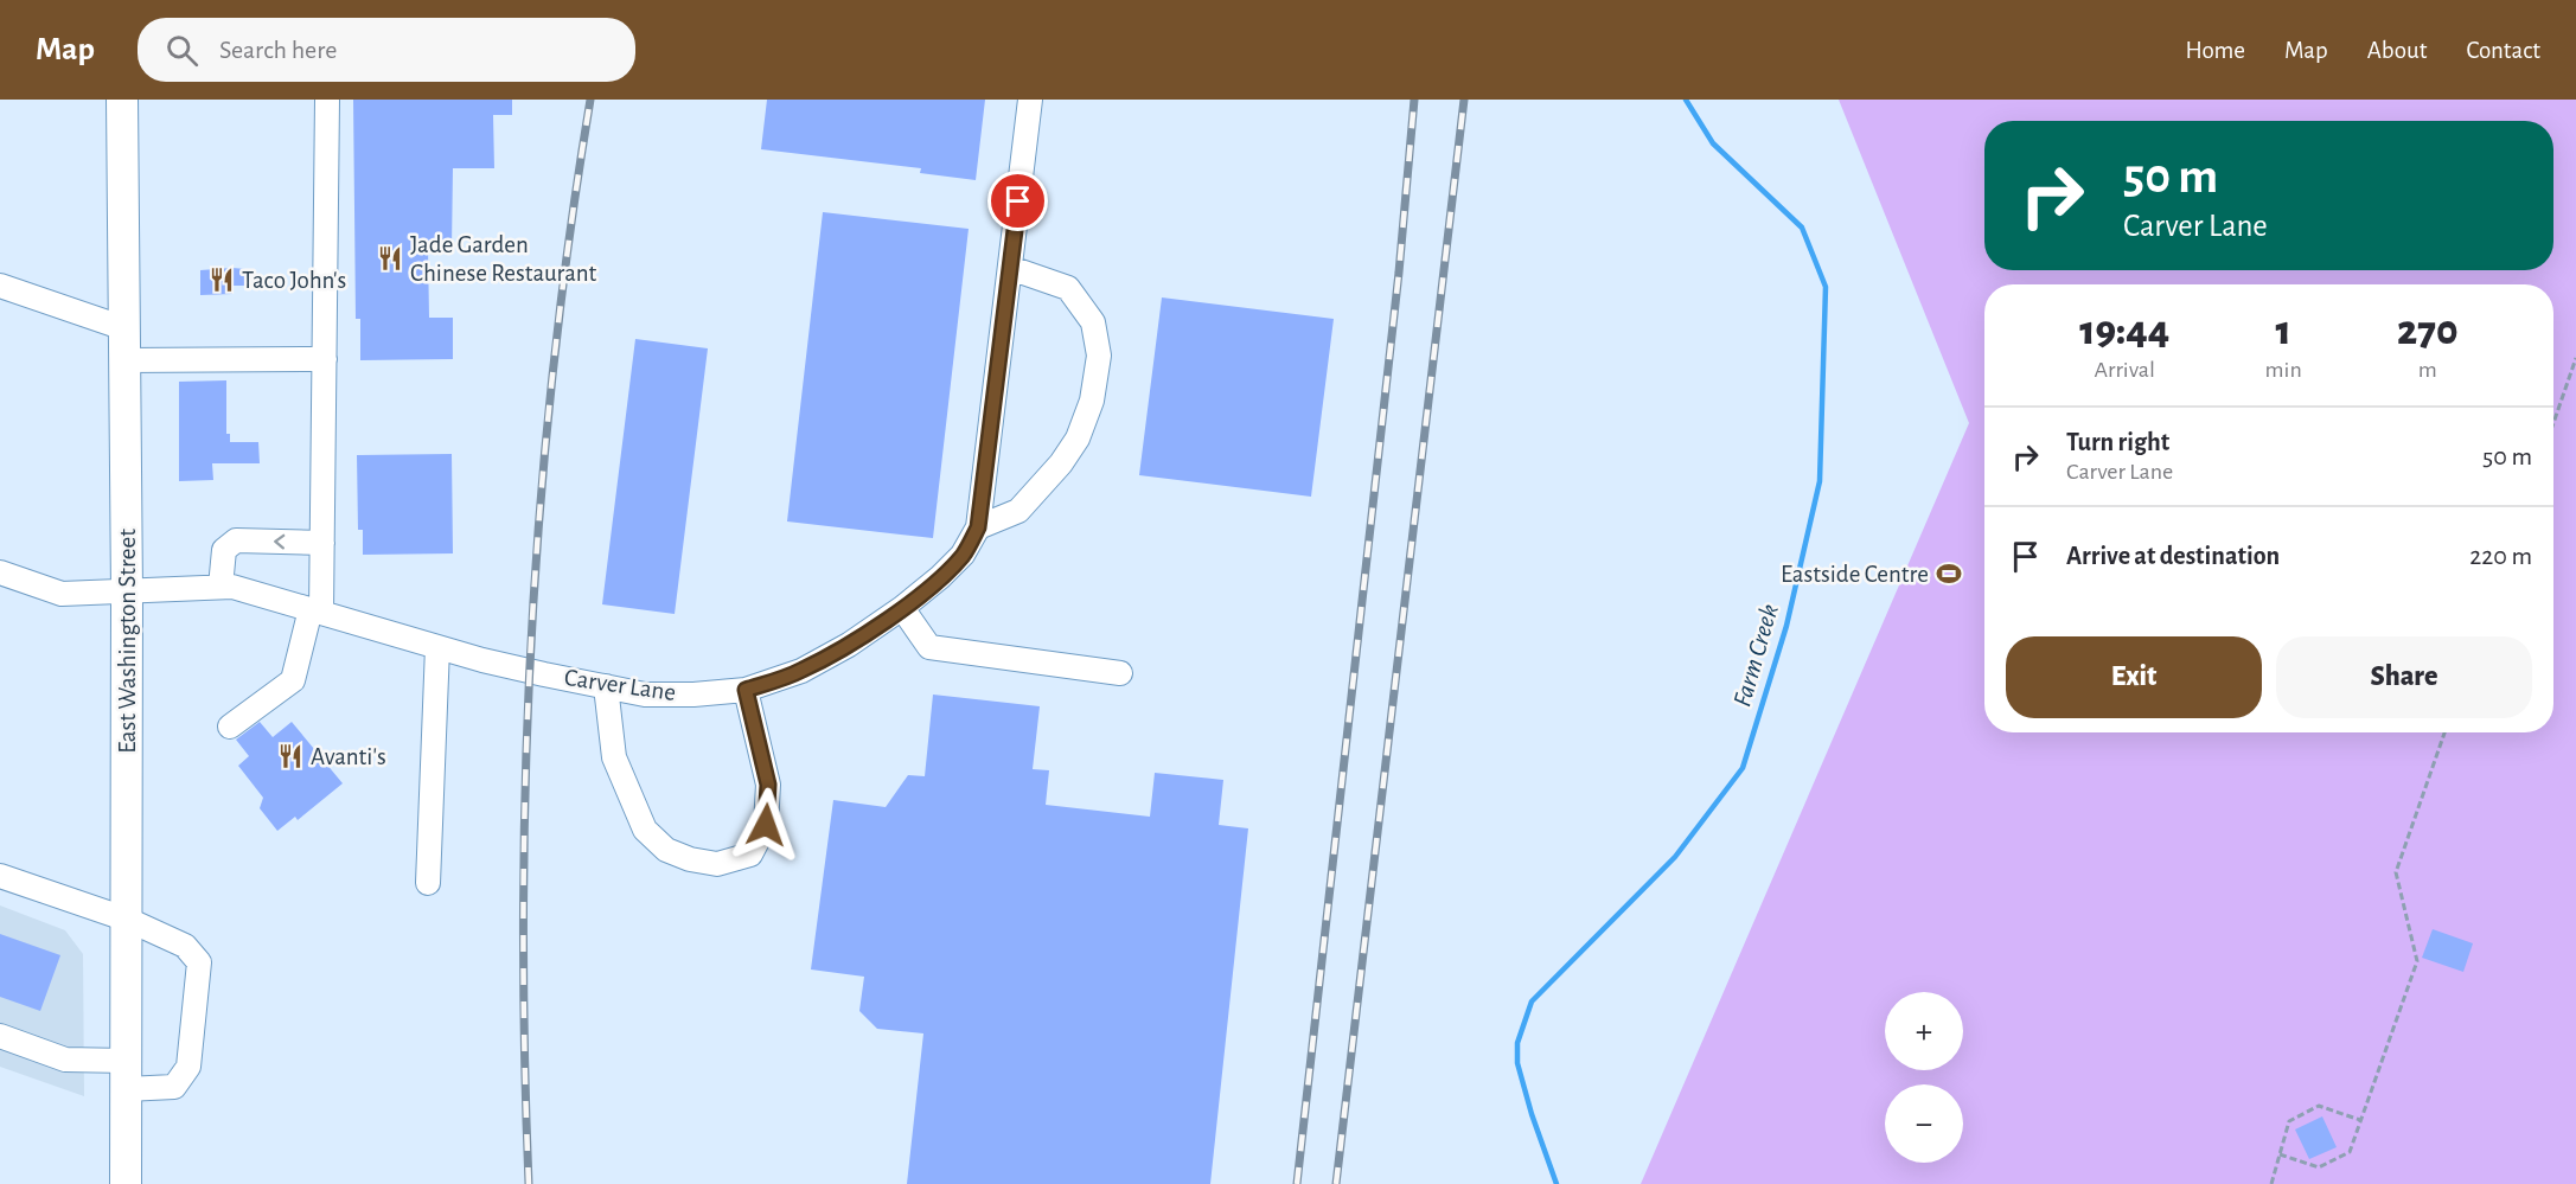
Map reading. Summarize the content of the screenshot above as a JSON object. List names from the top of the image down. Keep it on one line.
{"streets":{"main road":["East Washington Street"],"street":["Carver Lane"]},"crossings":[["East Washington Street","Carver Lane"]],"water":["Farm Creek"],"places":{"restaurant":["Jade Garden Chinese Restaurant","Taco John's","Avanti's"],"sports":["Eastside Centre"]},"page":{"header":"Map","search":"Search here","nav":["Home","Map","About","Contact"],"turn":["50 m","Carver Lane"],"eta":["19:44","Arrival","1","min","270","m"],"list":[{"name":"Turn right","note":"Carver Lane","value":"50 m"},{"name":"Arrive at destination","value":"220 m"}],"buttons":["Exit","Share"],"map_buttons":["+","−"]}}
